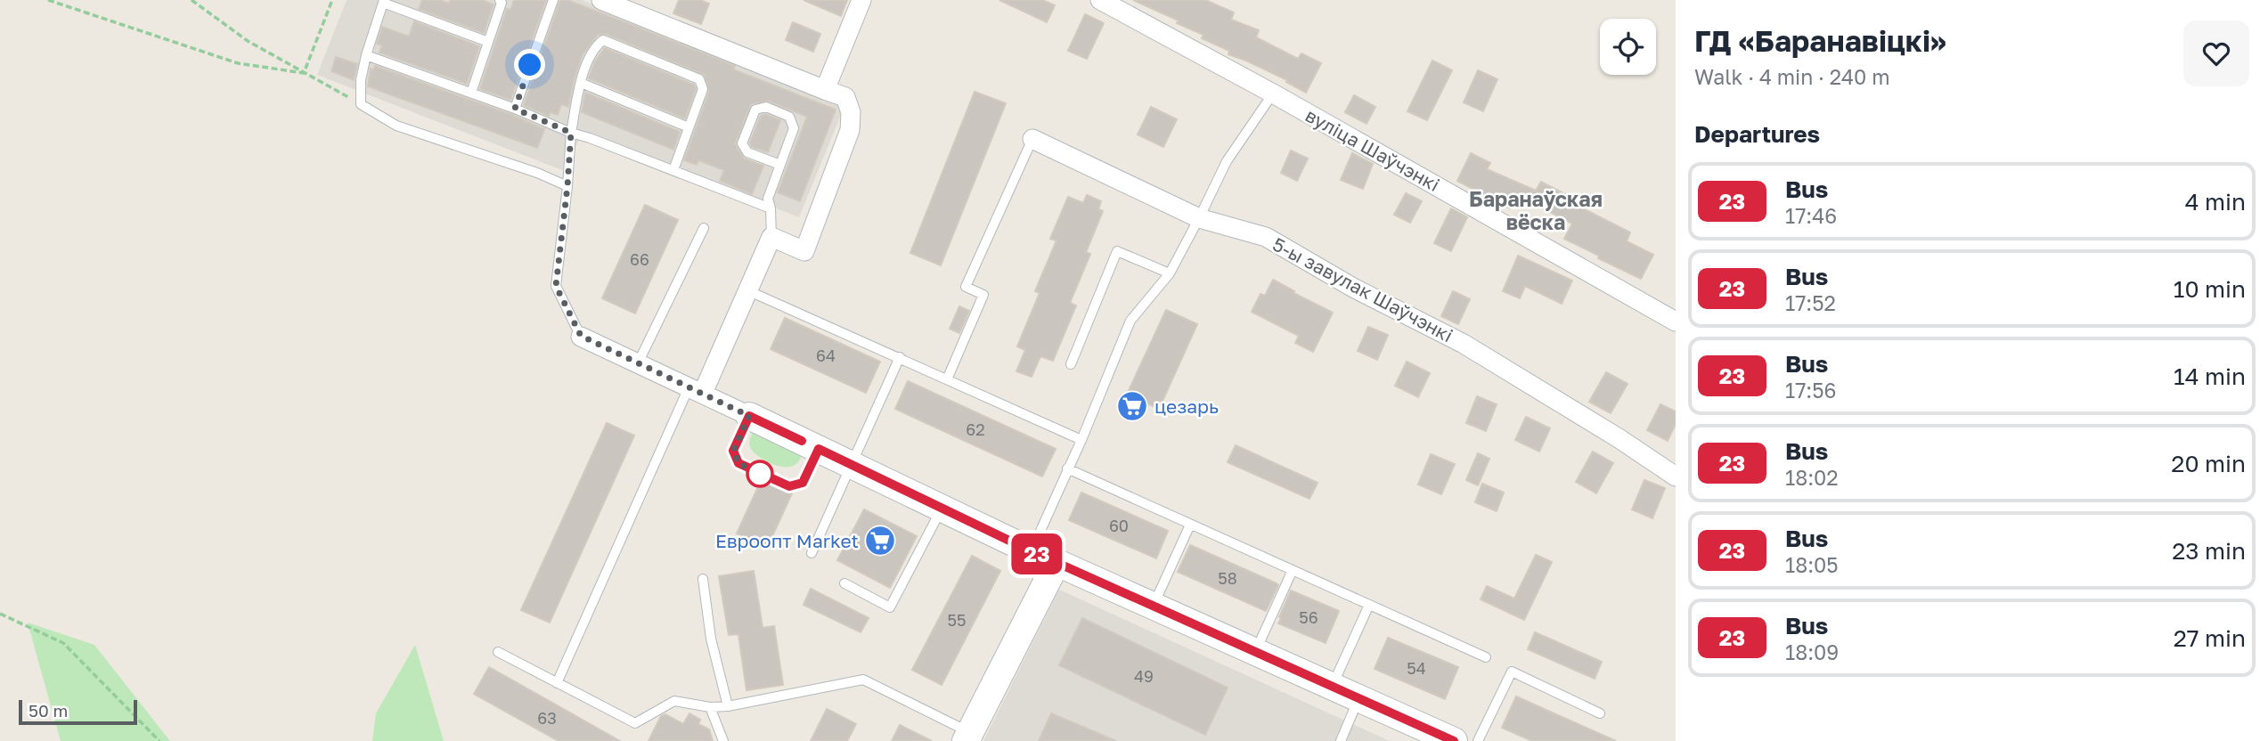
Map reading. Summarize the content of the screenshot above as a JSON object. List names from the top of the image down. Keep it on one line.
{"streets":{"street":["вуліца Шаўчэнкі","5-ы завулак Шаўчэнкі"]},"districts":["Баранаўская вёска"],"places":{"supermarket":["цезарь","Евроопт Market"]},"lines":["bus line 23"],"house_numbers":["66","64","62","60","58","56","55","54","49","63"],"scale_bar":"50 m","page":{"on_map":"23","heading":[["ГД «Баранавіцкі»","Walk · 4 min · 240 m"],"Departures"],"list":[{"mark":"23","name":"Bus","note":"17:46","value":"4 min"},{"mark":"23","name":"Bus","note":"17:52","value":"10 min"},{"mark":"23","name":"Bus","note":"17:56","value":"14 min"},{"mark":"23","name":"Bus","note":"18:02","value":"20 min"},{"mark":"23","name":"Bus","note":"18:05","value":"23 min"},{"mark":"23","name":"Bus","note":"18:09","value":"27 min"}],"scale":"50 m"}}
